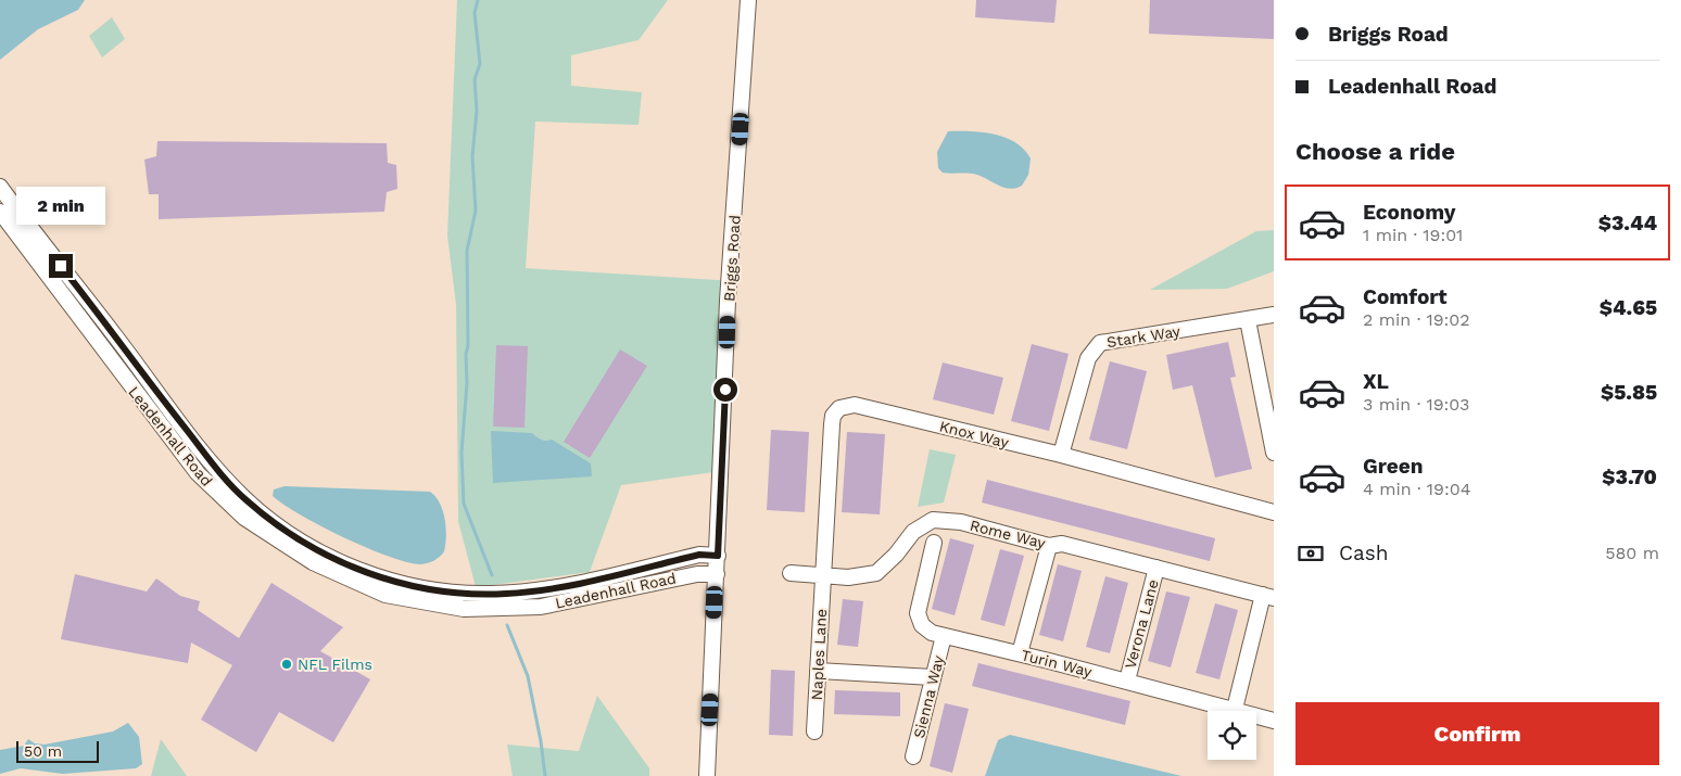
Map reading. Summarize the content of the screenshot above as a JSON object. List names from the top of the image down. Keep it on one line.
{"streets":{"street":["Briggs Road","Stark Way","Knox Way","Leadenhall Road","Rome Way","Verona Lane","Naples Lane","Turin Way","Sienna Way"]},"crossings":[["Briggs Road","Leadenhall Road"],["Stark Way","Knox Way"],["Knox Way","Rome Way"],["Knox Way","Naples Lane"],["Rome Way","Verona Lane"],["Rome Way","Naples Lane"],["Verona Lane","Turin Way"],["Turin Way","Sienna Way"]],"places":["NFL Films"],"scale_bar":"50 m","page":{"banner":["Briggs Road","Leadenhall Road"],"heading":"Choose a ride","list":[{"name":"Economy","note":"1 min · 19:01","value":"$3.44"},{"name":"Comfort","note":"2 min · 19:02","value":"$4.65"},{"name":"XL","note":"3 min · 19:03","value":"$5.85"},{"name":"Green","note":"4 min · 19:04","value":"$3.70"}],"bubble":"2 min","pay":["Cash","580 m"],"buttons":"Confirm","scale":"50 m"}}
